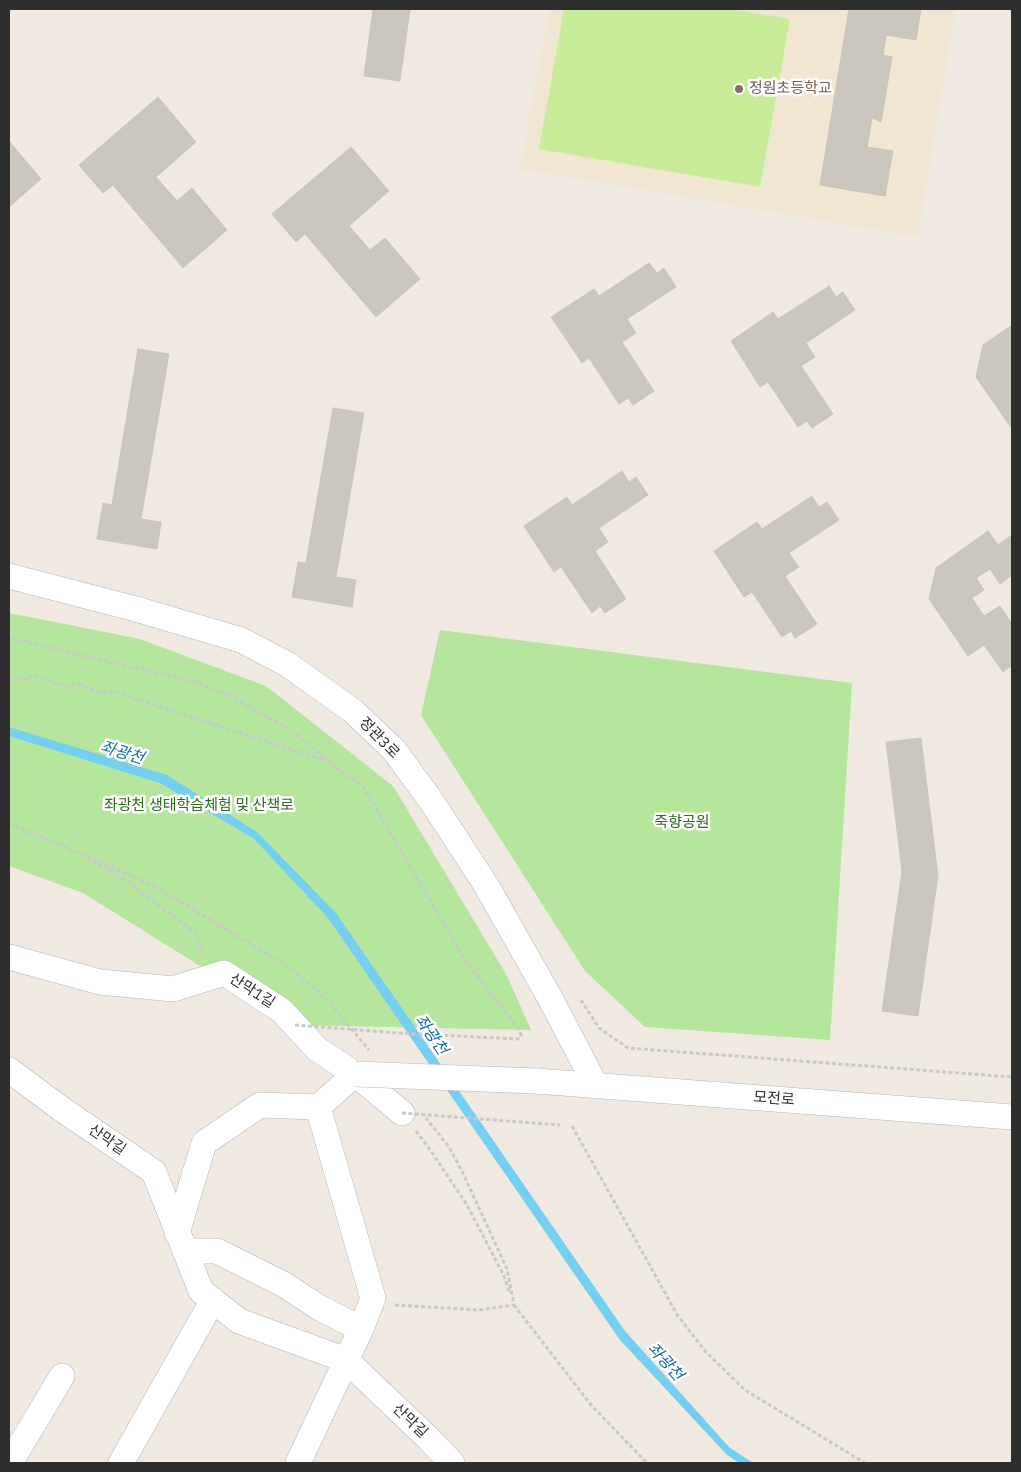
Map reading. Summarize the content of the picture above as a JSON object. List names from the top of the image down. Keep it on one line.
{"streets":{"street":["정관3로","산막1길","모전로","산막길"]},"crossings":[["정관3로","모전로"],["산막1길","모전로"]],"water":["좌광천"],"parks":["좌광천 생태학습체험 및 산책로","죽향공원"],"places":["정원초등학교"]}
